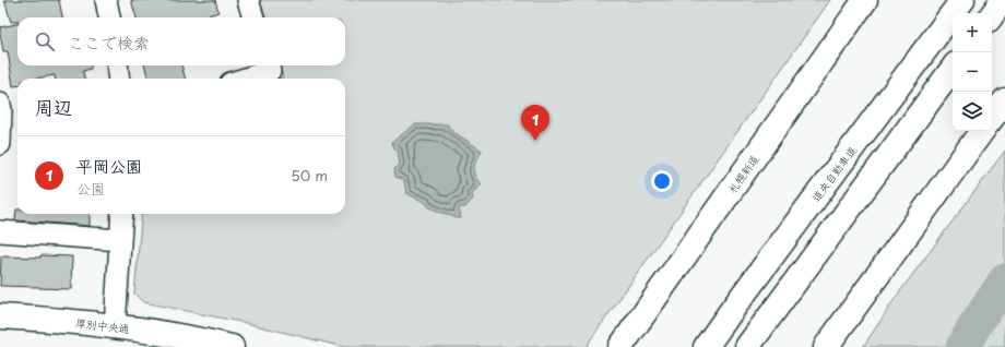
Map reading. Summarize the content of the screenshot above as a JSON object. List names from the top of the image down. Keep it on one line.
{"streets":{"main road":["札幌新道","道央自動車道","厚別中央通"]},"page":{"map_buttons":["+","−"],"search":"ここで検索","heading":"周辺","pins":"1","list":[{"mark":"1","name":"平岡公園","note":"公園","value":"50 m"}]}}
